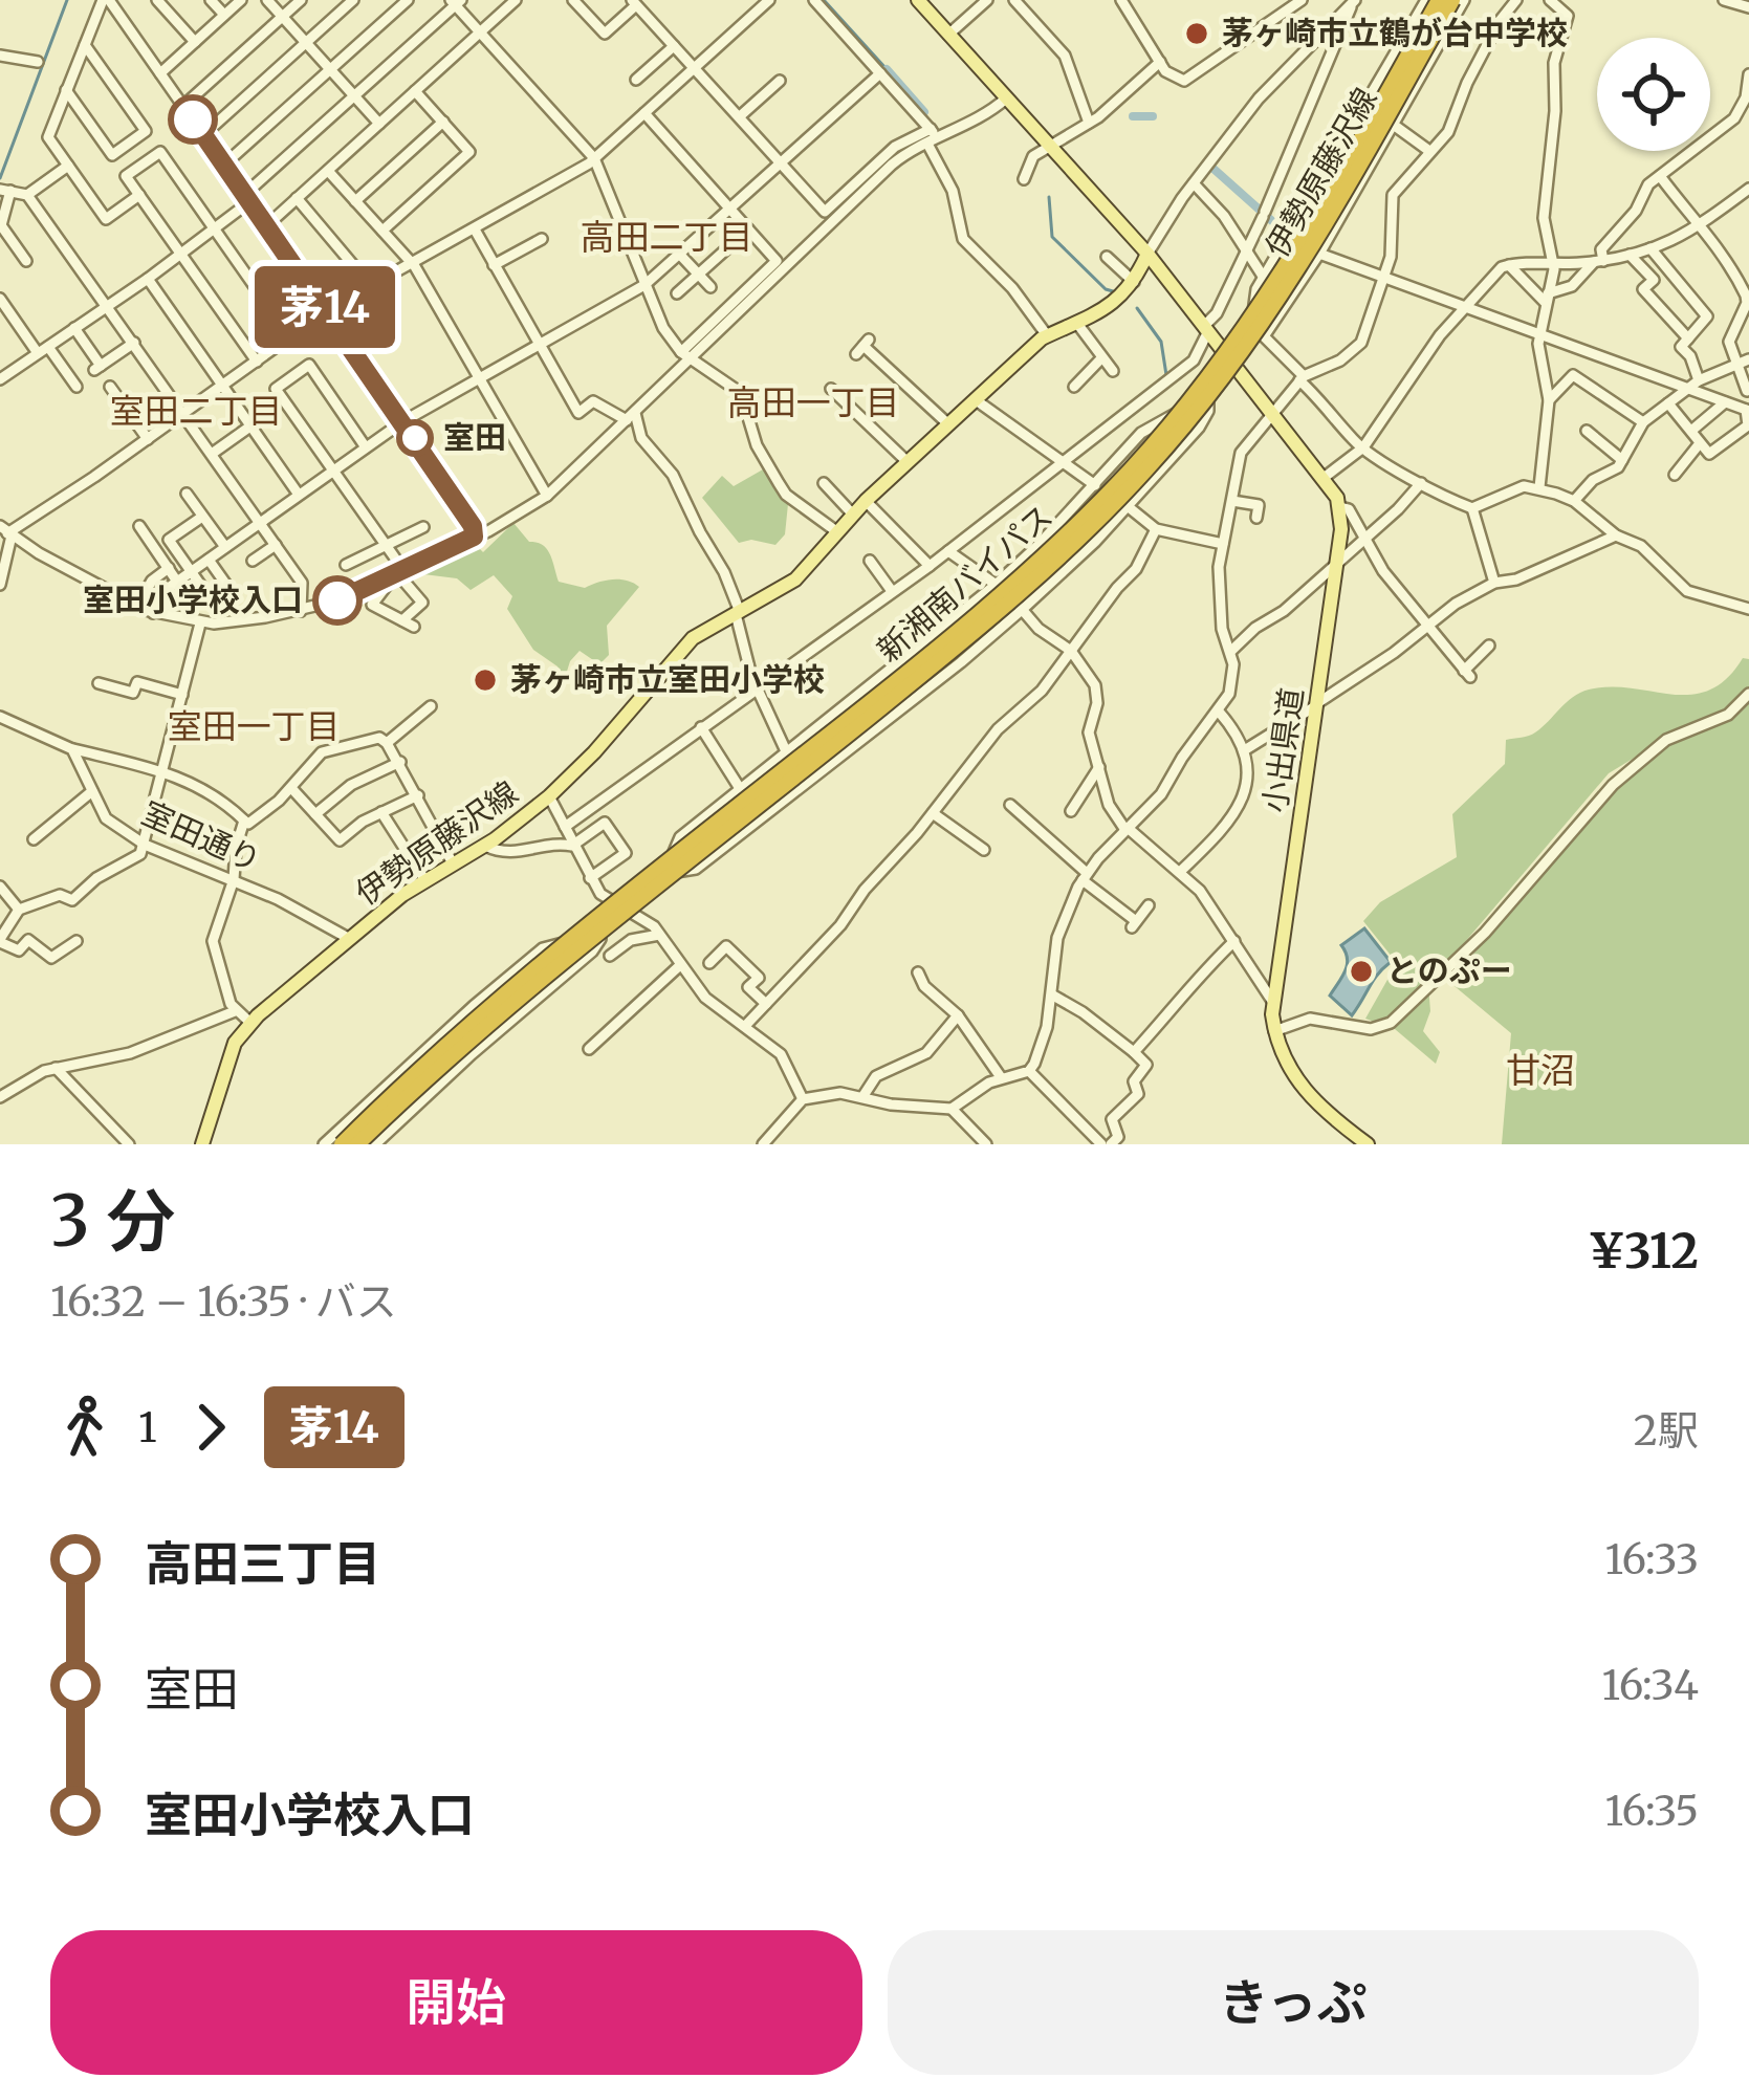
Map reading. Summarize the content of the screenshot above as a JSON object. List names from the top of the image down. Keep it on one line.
{"streets":{"highway":["新湘南バイパス"],"main road":["伊勢原藤沢線","小出県道"],"street":["室田通り"]},"crossings":[["伊勢原藤沢線","新湘南バイパス"],["伊勢原藤沢線","室田通り"]],"districts":["高田二丁目","高田一丁目","室田二丁目","室田一丁目","甘沼"],"places":["茅ヶ崎市立鶴が台中学校","室田","室田小学校入口","茅ヶ崎市立室田小学校","とのぷー"],"lines":["bus line 茅14"],"page":{"on_map":"茅14","heading":["3 分","16:32 – 16:35 · バス","¥312"],"legs":["1","茅14","2駅"],"list":[{"name":"高田三丁目","value":"16:33"},{"name":"室田","value":"16:34"},{"name":"室田小学校入口","value":"16:35"}],"buttons":["開始","きっぷ"]}}
